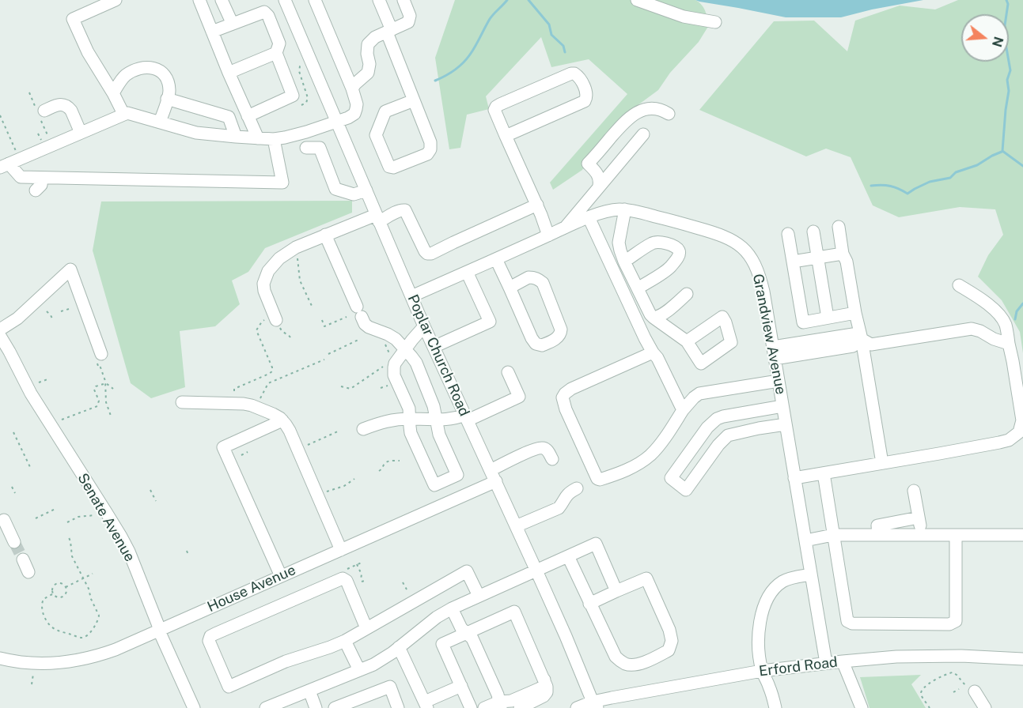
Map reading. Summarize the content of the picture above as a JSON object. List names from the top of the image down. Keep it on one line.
{"streets":{"street":["Grandview Avenue","Poplar Church Road","Senate Avenue","House Avenue","Erford Road"]},"crossings":[["Grandview Avenue","Poplar Church Road"],["Grandview Avenue","Erford Road"],["Poplar Church Road","House Avenue"],["Poplar Church Road","Erford Road"],["Senate Avenue","House Avenue"]],"north":"right"}
